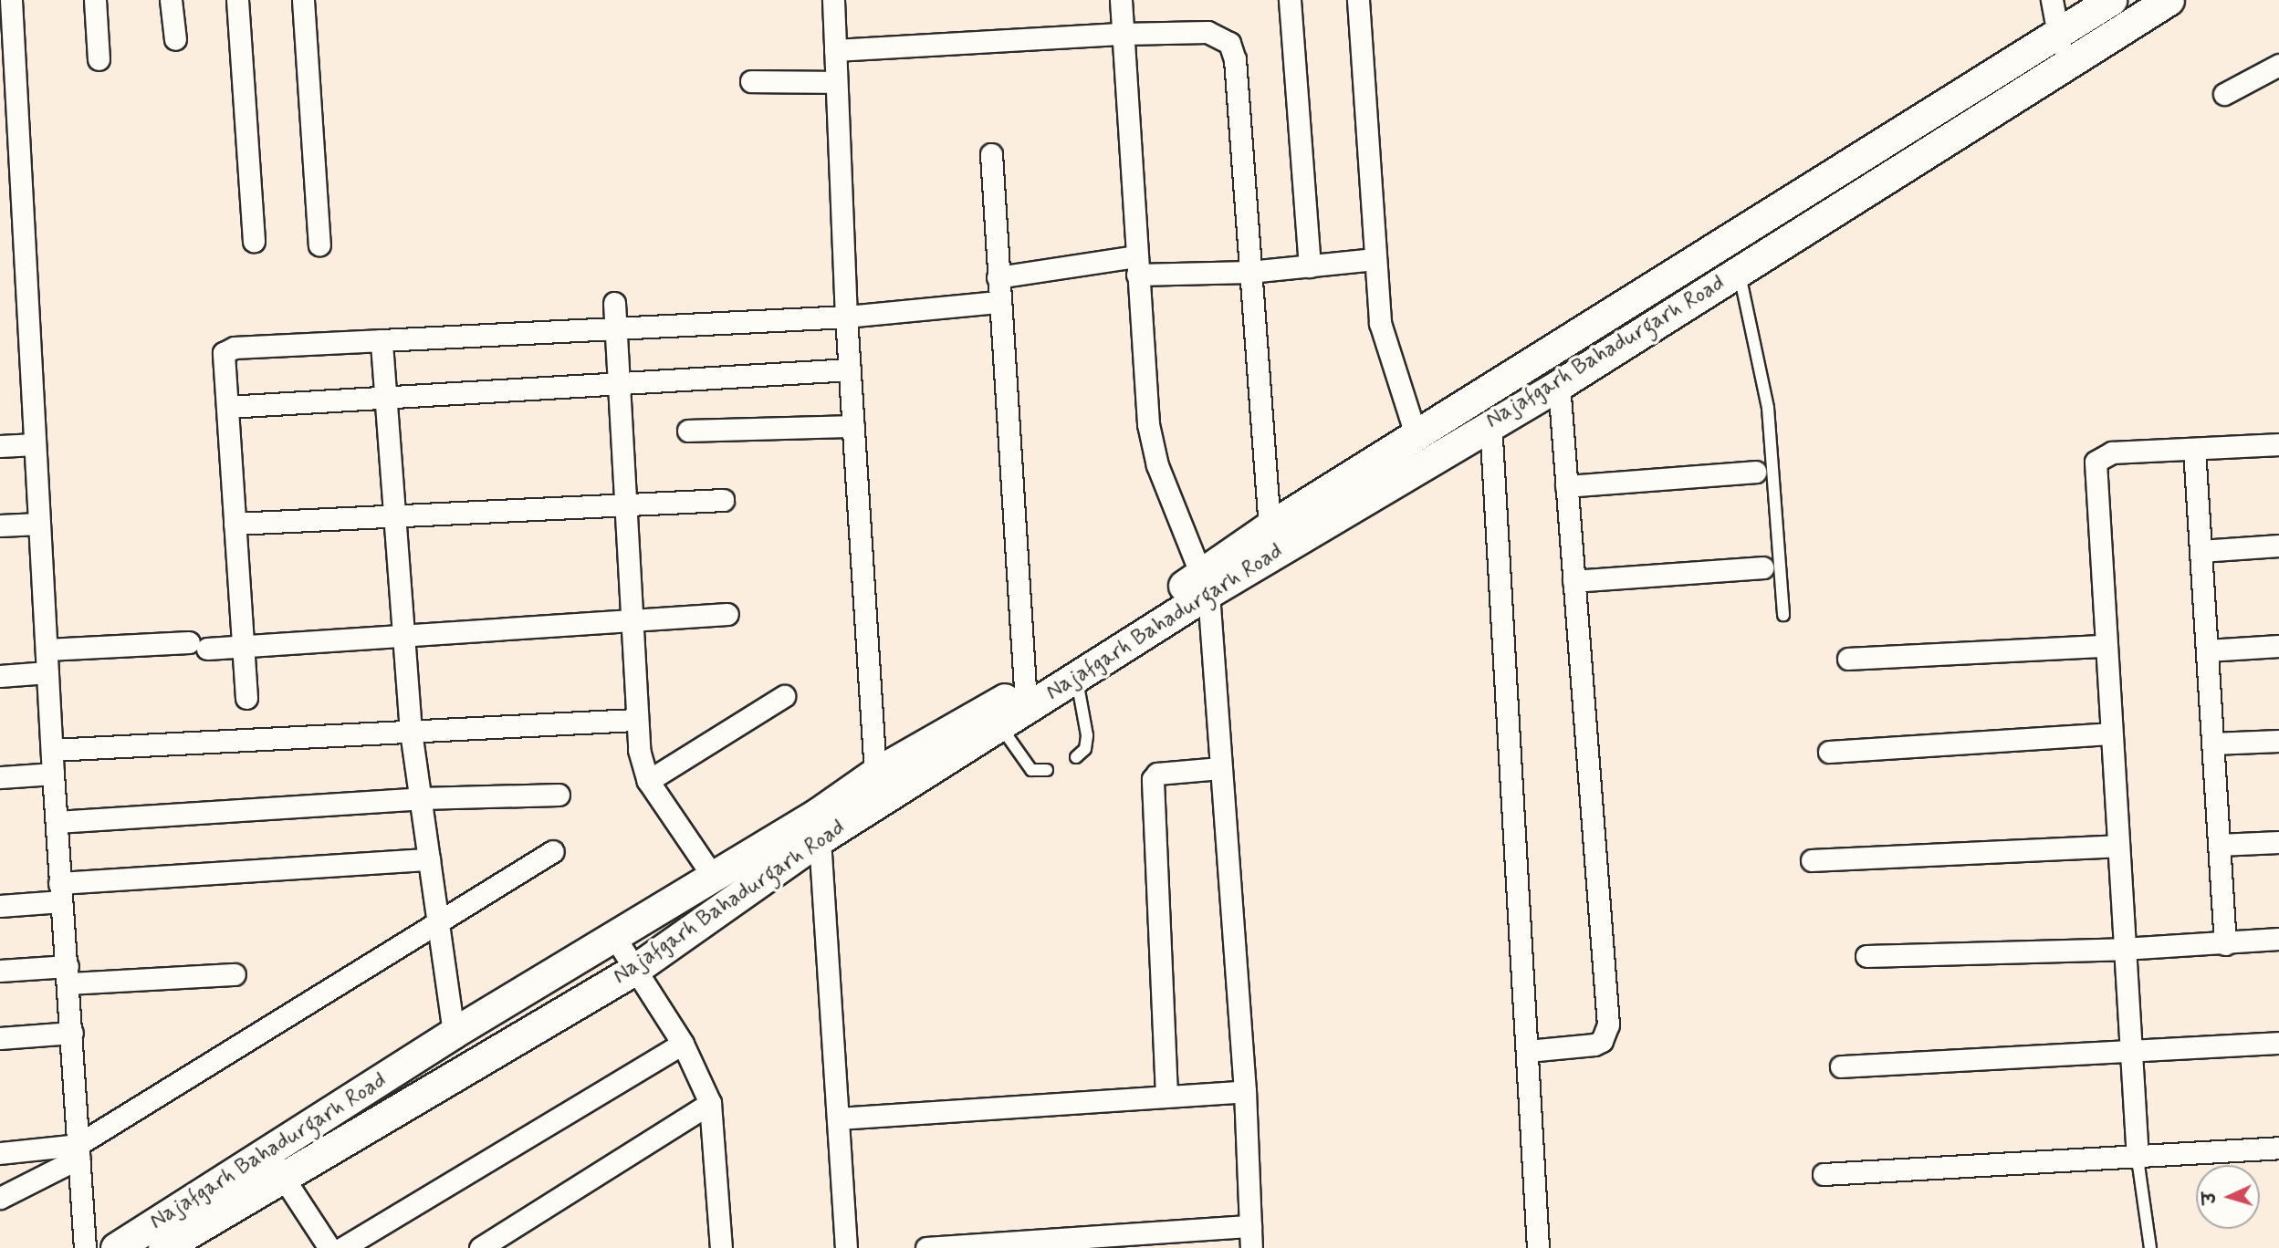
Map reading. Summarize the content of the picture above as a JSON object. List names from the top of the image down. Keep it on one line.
{"streets":{"main road":["Najafgarh Bahadurgarh Road"]},"north":"left"}
